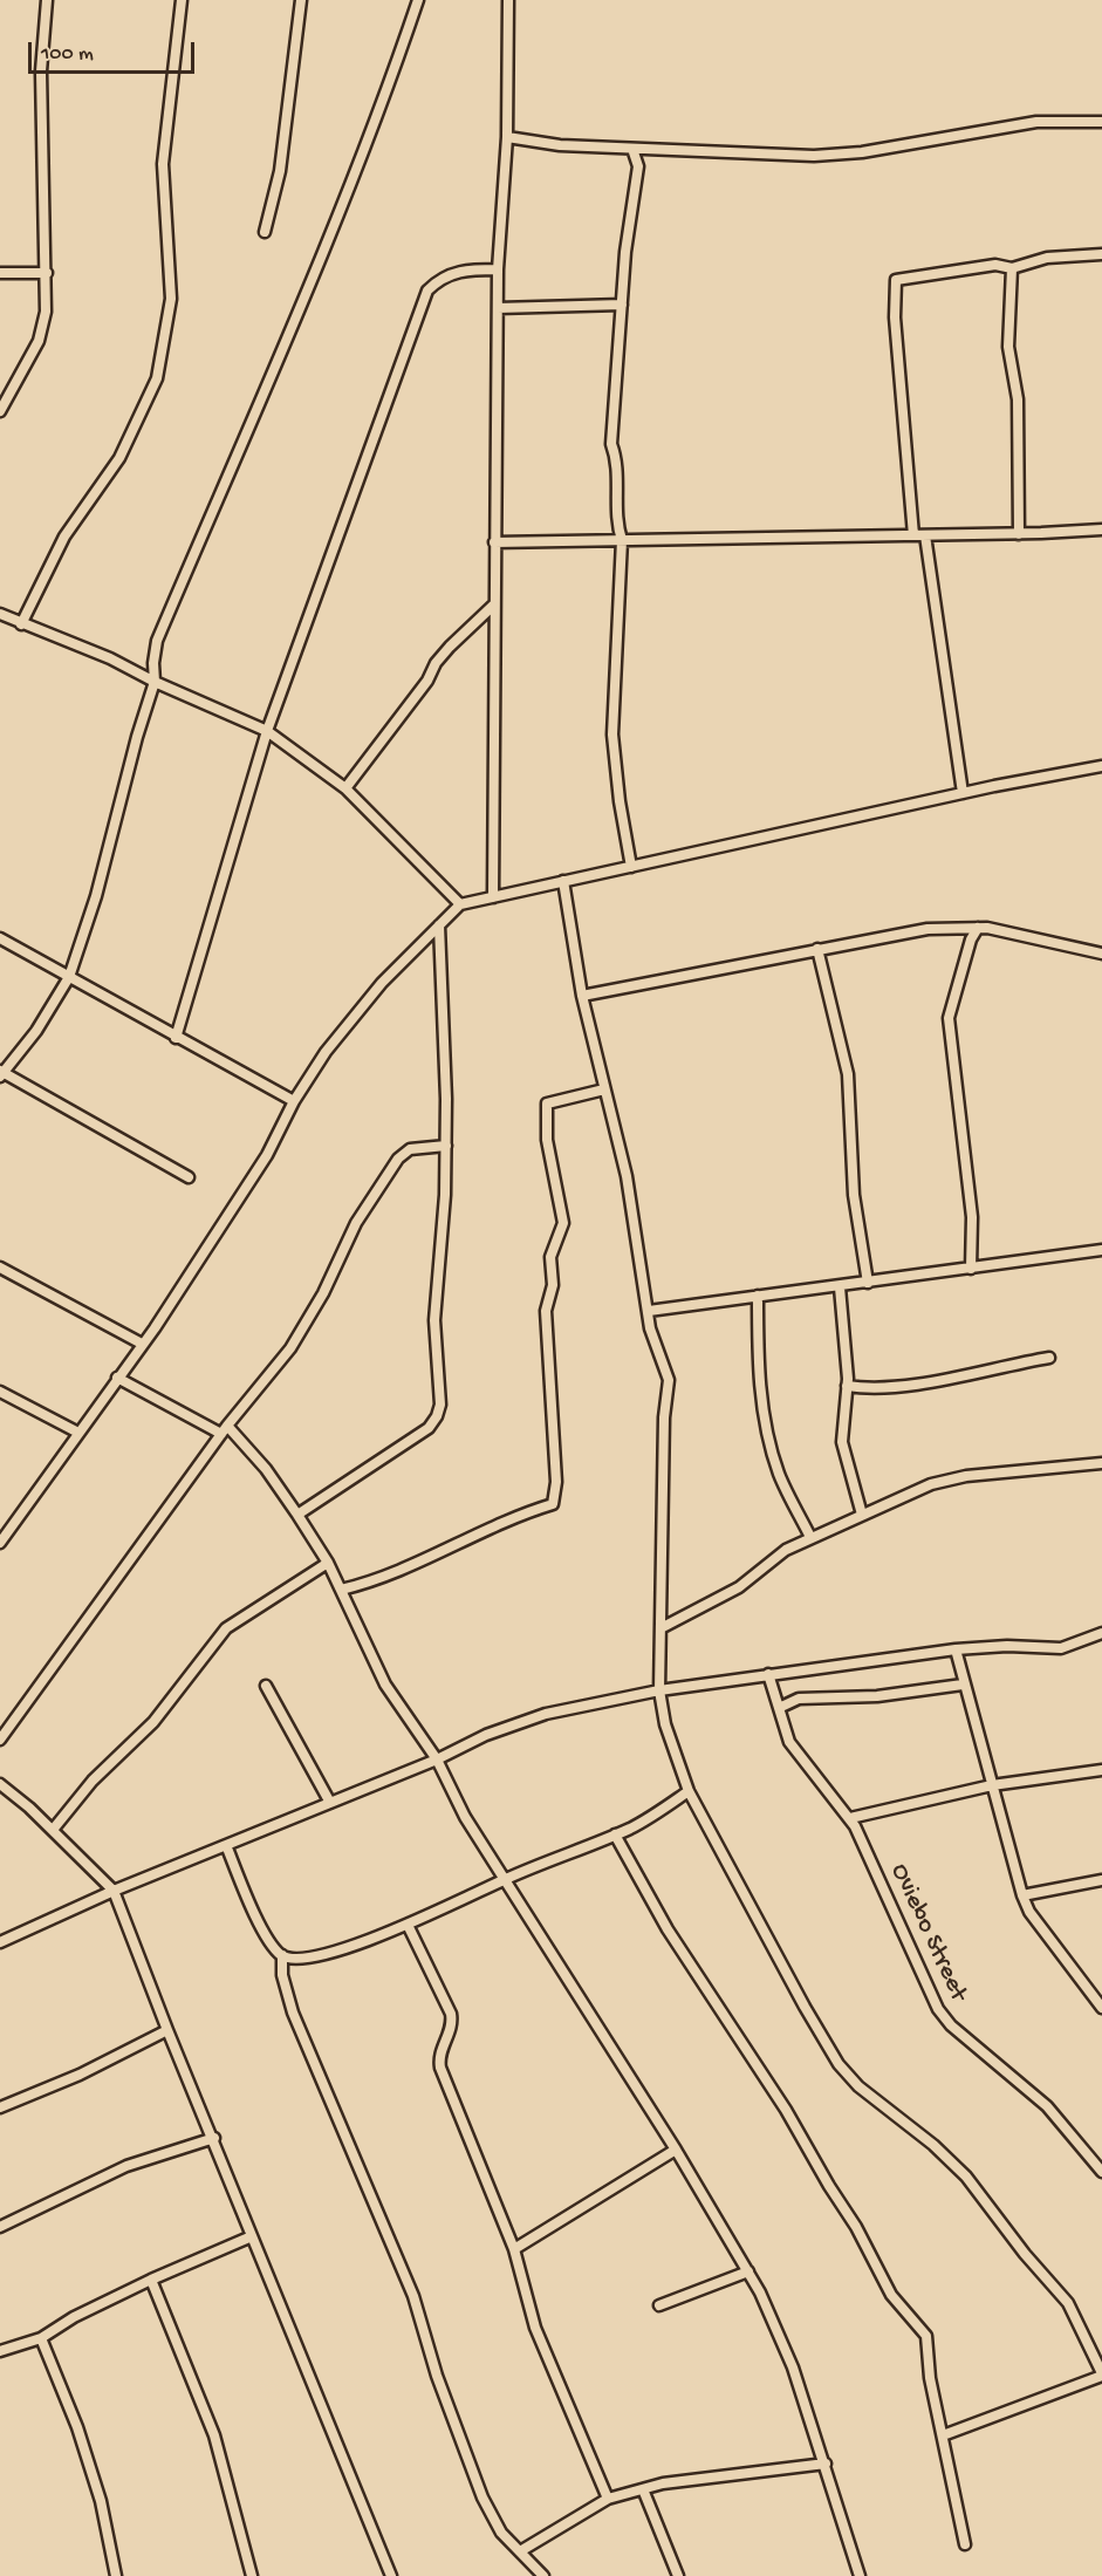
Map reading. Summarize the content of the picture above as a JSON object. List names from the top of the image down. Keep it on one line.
{"streets":{"street":["Oviebo Street"]},"scale_bar":"100 m"}
